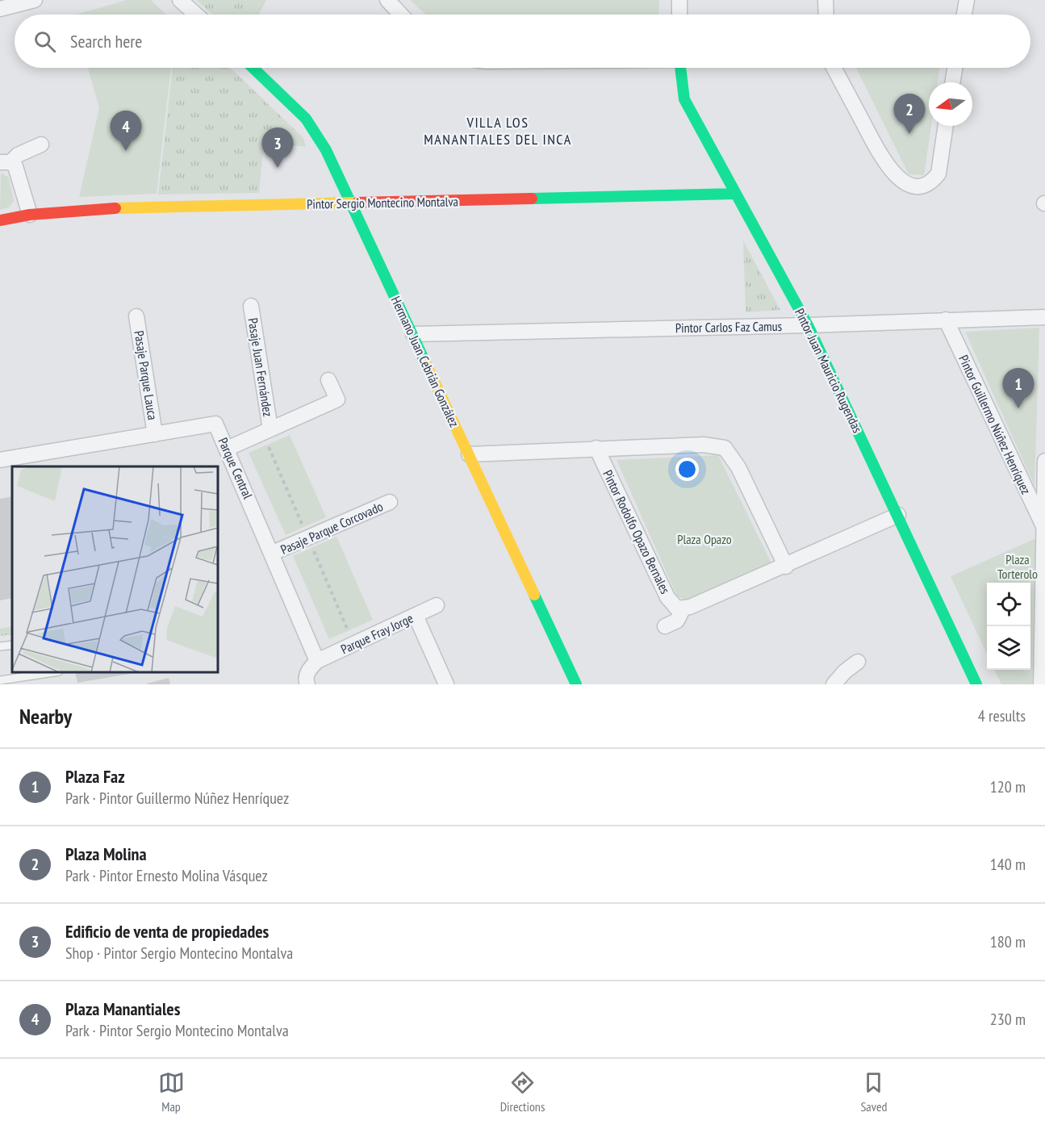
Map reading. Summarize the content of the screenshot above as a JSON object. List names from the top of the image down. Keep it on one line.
{"streets":{"street":["Pintor Sergio Montecino Montalva","Pintor Carlos Faz Camus","Hermano Juan Cebrián González","Pasaje Juan Fernández","Pintor Juan Mauricio Rugendas","Pasaje Parque Lauca","Pintor Guillermo Núñez Henríquez","Parque Central","Pasaje Parque Corcovado","Pintor Rodolfo Opazo Bernales","Parque Fray Jorge"]},"crossings":[["Pintor Sergio Montecino Montalva","Hermano Juan Cebrián González"],["Pintor Sergio Montecino Montalva","Pintor Juan Mauricio Rugendas"],["Pintor Carlos Faz Camus","Hermano Juan Cebrián González"],["Pintor Carlos Faz Camus","Pintor Juan Mauricio Rugendas"],["Pintor Carlos Faz Camus","Pintor Guillermo Núñez Henríquez"],["Pasaje Parque Lauca","Parque Central"],["Parque Central","Pasaje Parque Corcovado"],["Parque Central","Parque Fray Jorge"]],"districts":["VILLA LOS MANANTIALES DEL INCA"],"parks":["Plaza Opazo","Plaza Torterolo"],"north":"left","page":{"search":"Search here","pins":["2","4","3","1"],"heading":["Nearby","4 results"],"list":[{"mark":"1","name":"Plaza Faz","note":"Park · Pintor Guillermo Núñez Henríquez","value":"120 m"},{"mark":"2","name":"Plaza Molina","note":"Park · Pintor Ernesto Molina Vásquez","value":"140 m"},{"mark":"3","name":"Edificio de venta de propiedades","note":"Shop · Pintor Sergio Montecino Montalva","value":"180 m"},{"mark":"4","name":"Plaza Manantiales","note":"Park · Pintor Sergio Montecino Montalva","value":"230 m"}],"nav":["Map","Directions","Saved"]}}
